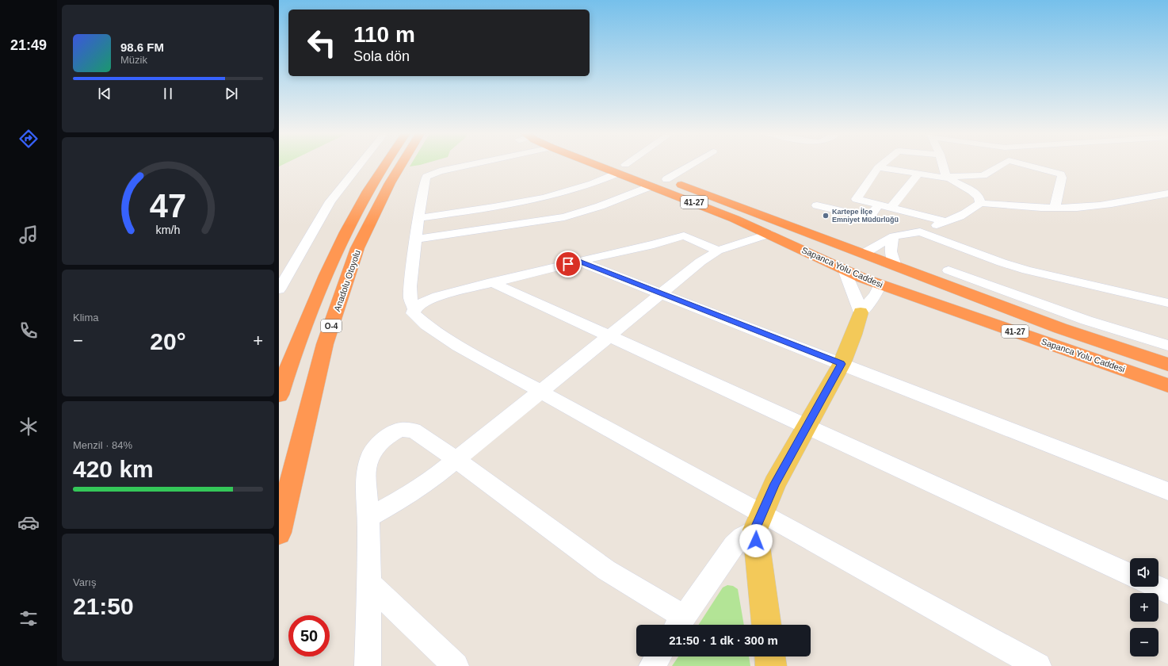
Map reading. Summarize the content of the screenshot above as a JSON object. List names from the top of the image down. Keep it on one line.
{"streets":{"highway":["41-27","Sapanca Yolu Caddesi","Anadolu Otoyolu","O-4"]},"places":["Kartepe İlçe Emniyet Müdürlüğü"],"page":{"tabs":"21:49","turn":["110 m","Sola dön"],"song":["98.6 FM","Müzik"],"tile":["Klima",["Menzil · 84%","420 km"],["Varış","21:50"]],"heat":["−","20°","+"],"map_buttons":["+","−"],"limit":"50","trip":"21:50 · 1 dk · 300 m","gauge":["47","km/h"]}}
